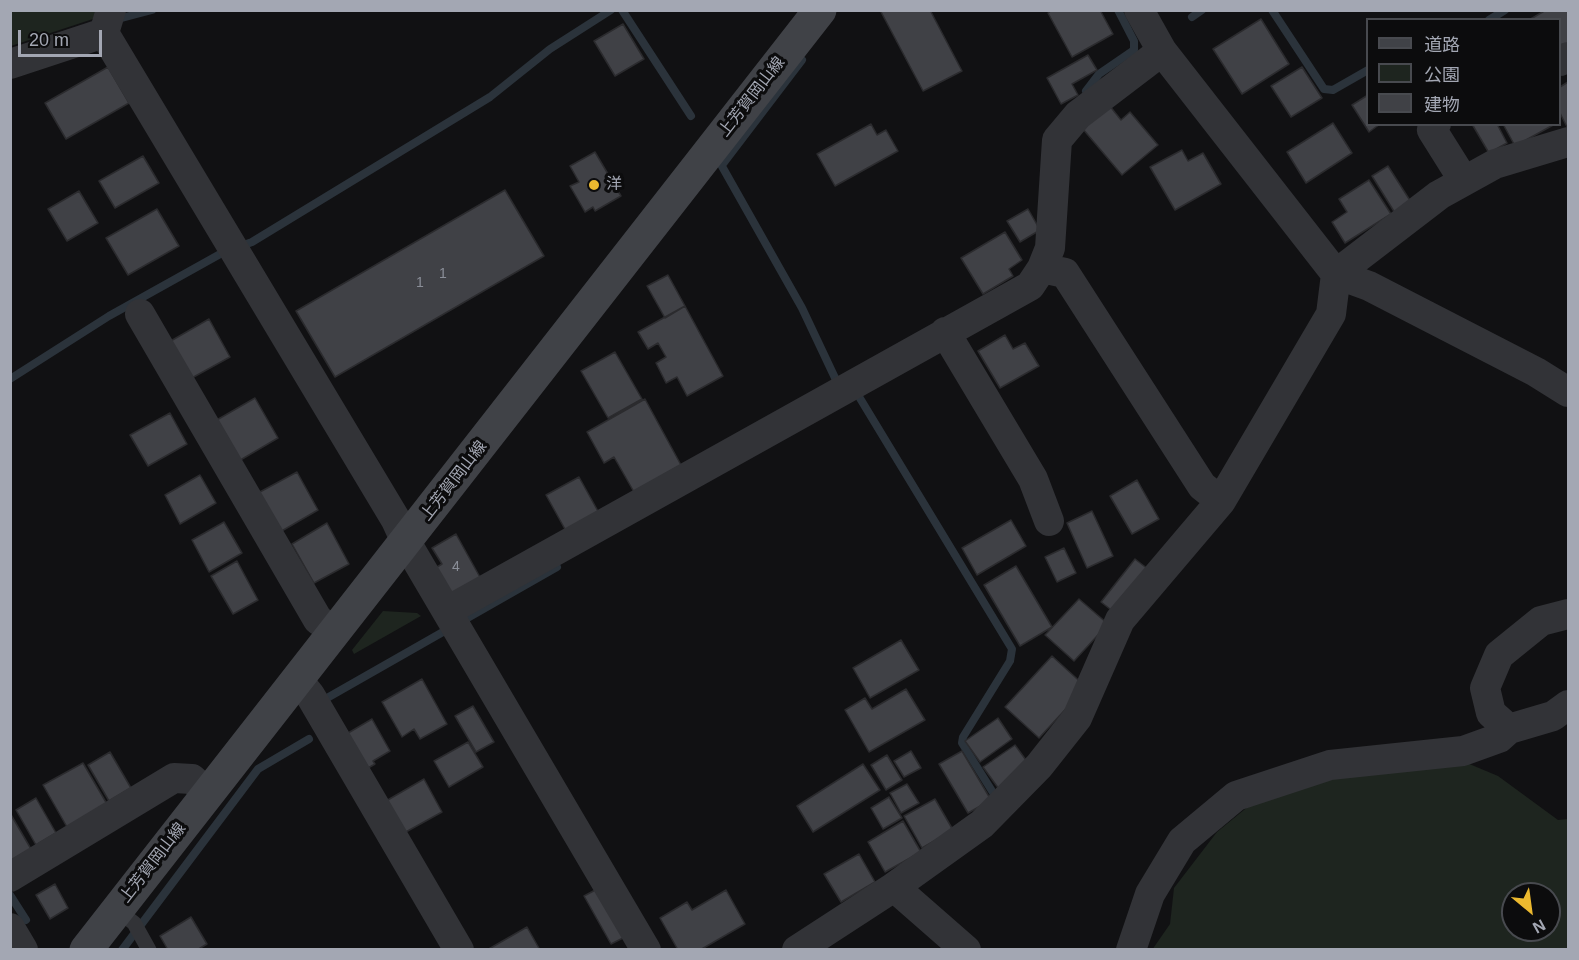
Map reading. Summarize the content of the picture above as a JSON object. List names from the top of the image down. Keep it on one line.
{"streets":{"main road":["上芳賀岡山線"]},"places":["洋"],"house_numbers":["1","1","4"],"legend":["道路","公園","建物"],"scale_bar":"20 m","north":"bottom right"}
